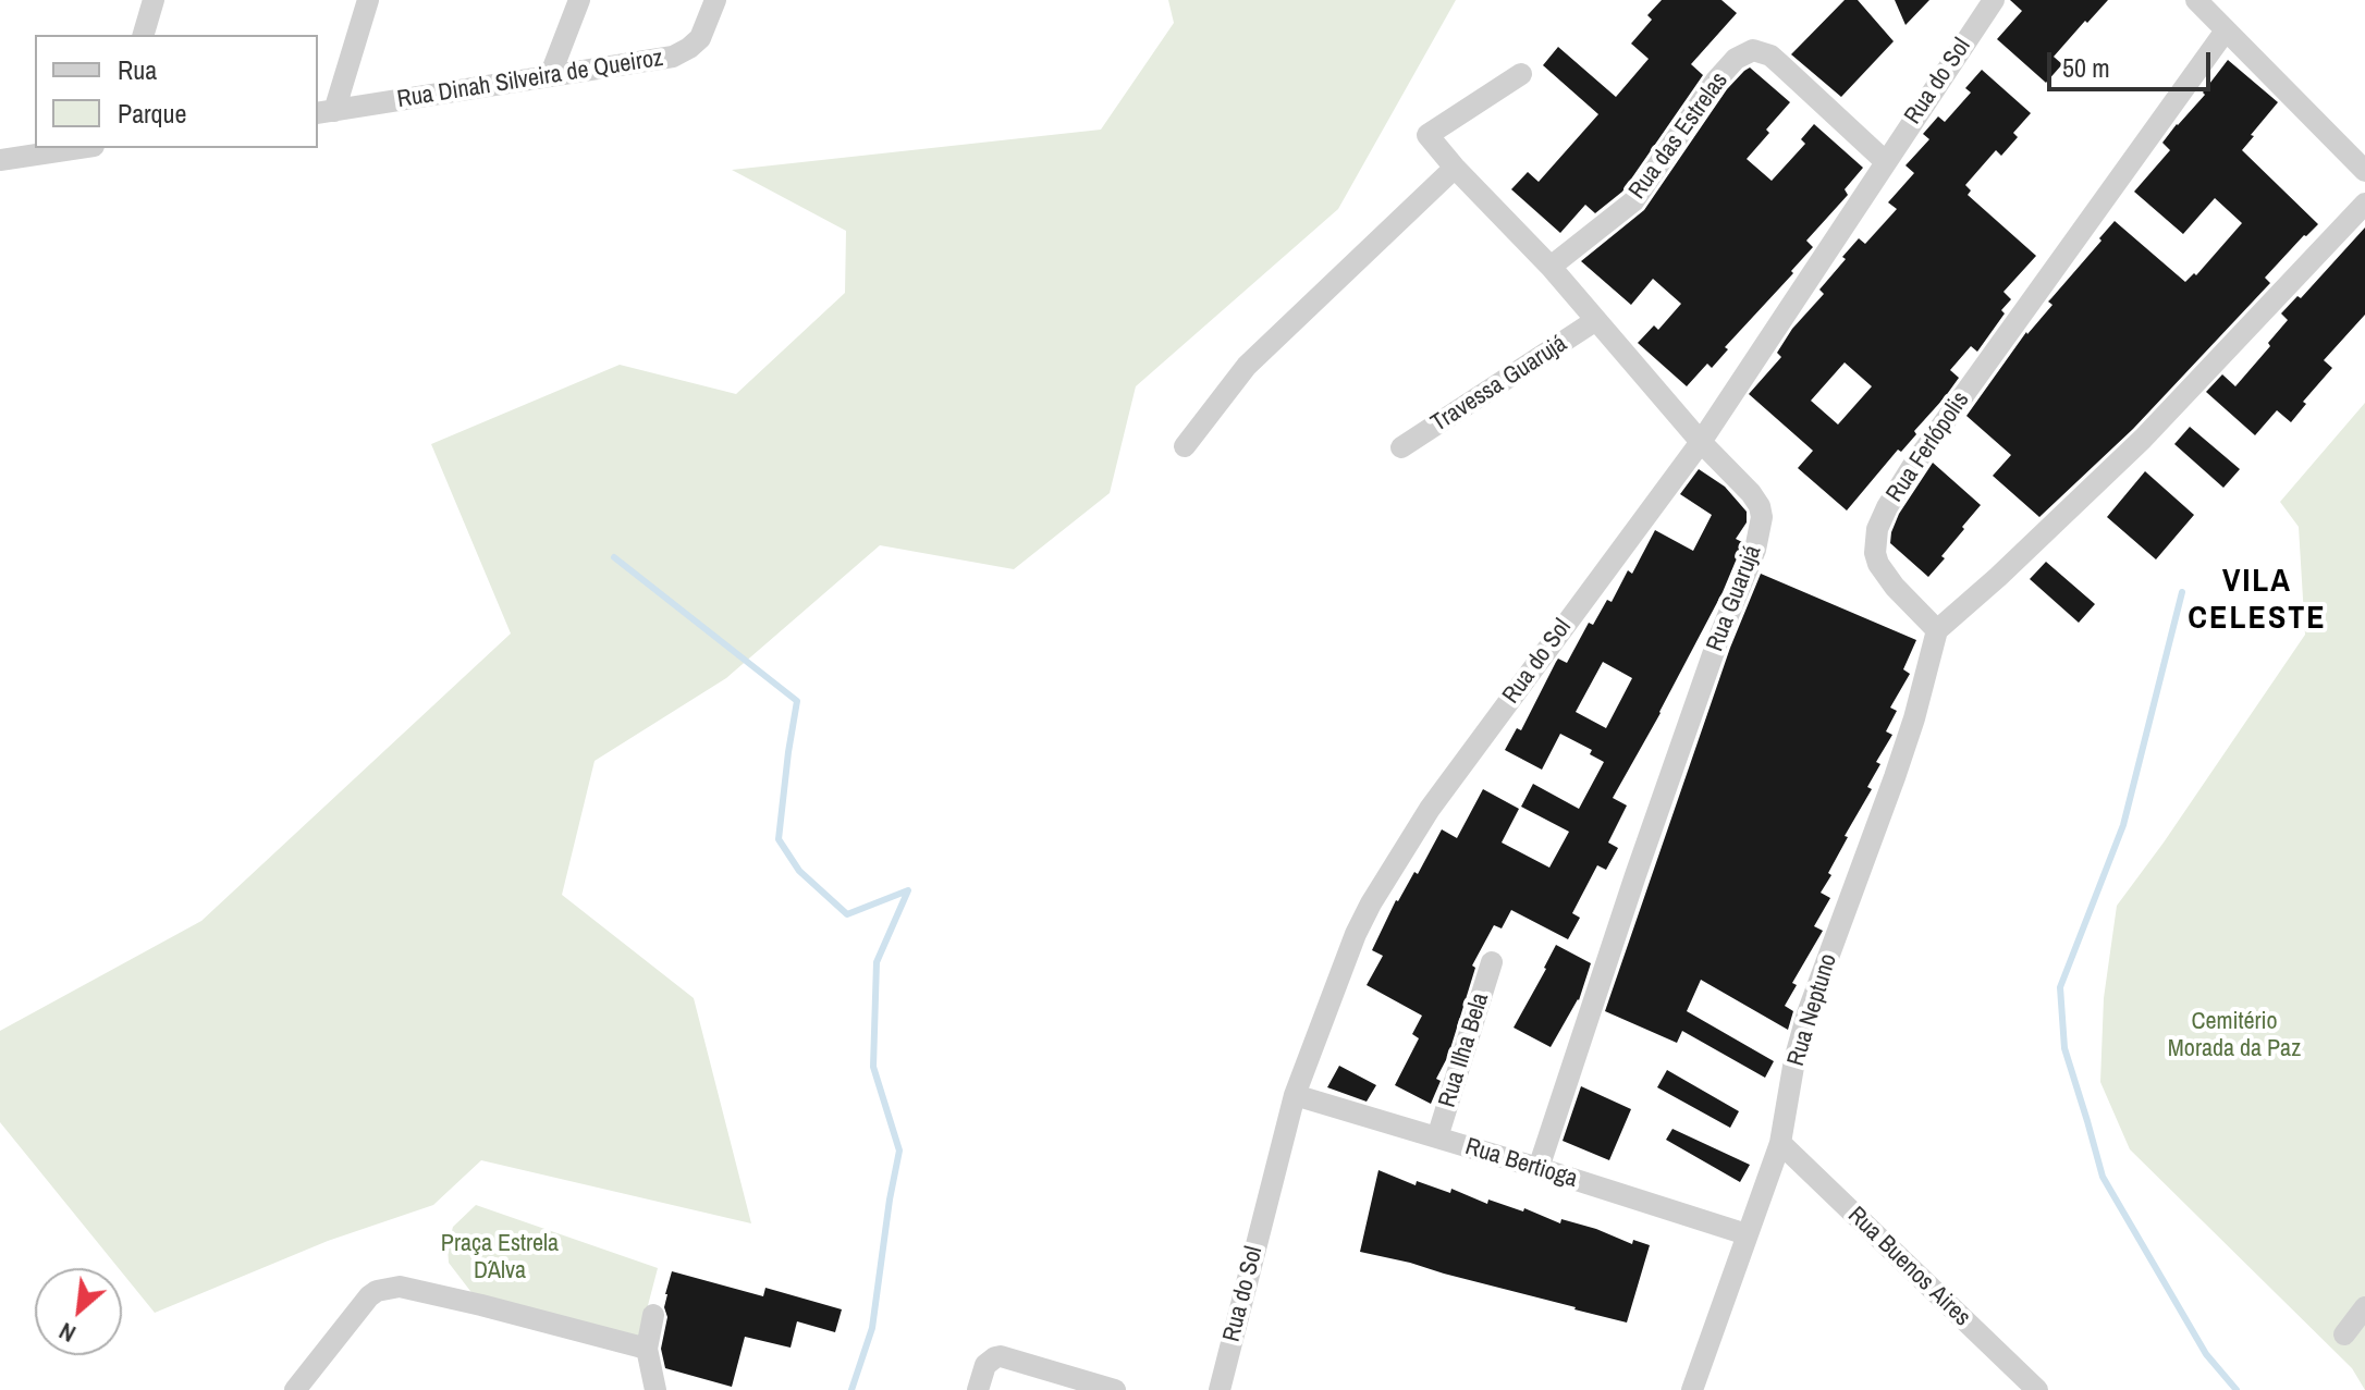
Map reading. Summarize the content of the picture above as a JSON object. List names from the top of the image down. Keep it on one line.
{"streets":{"street":["Rua Dinah Silveira de Queiroz","Rua do Sol","Rua das Estrelas","Travessa Guarujá","Rua Ferlópolis","Rua Guarujá","Rua Neptuno","Rua Ilha Bela","Rua Bertioga","Rua Buenos Aires"]},"crossings":[["Rua do Sol","Rua das Estrelas"],["Rua do Sol","Rua Guarujá"],["Rua do Sol","Rua Bertioga"],["Rua das Estrelas","Rua Guarujá"],["Travessa Guarujá","Rua Guarujá"],["Rua Ferlópolis","Rua Neptuno"],["Rua Guarujá","Rua Bertioga"],["Rua Neptuno","Rua Bertioga"],["Rua Neptuno","Rua Buenos Aires"],["Rua Ilha Bela","Rua Bertioga"]],"districts":["VILA CELESTE"],"parks":["Cemitério Morada da Paz","Praça Estrela D´Alva"],"legend":["Rua","Parque"],"scale_bar":"50 m","north":"bottom left"}
